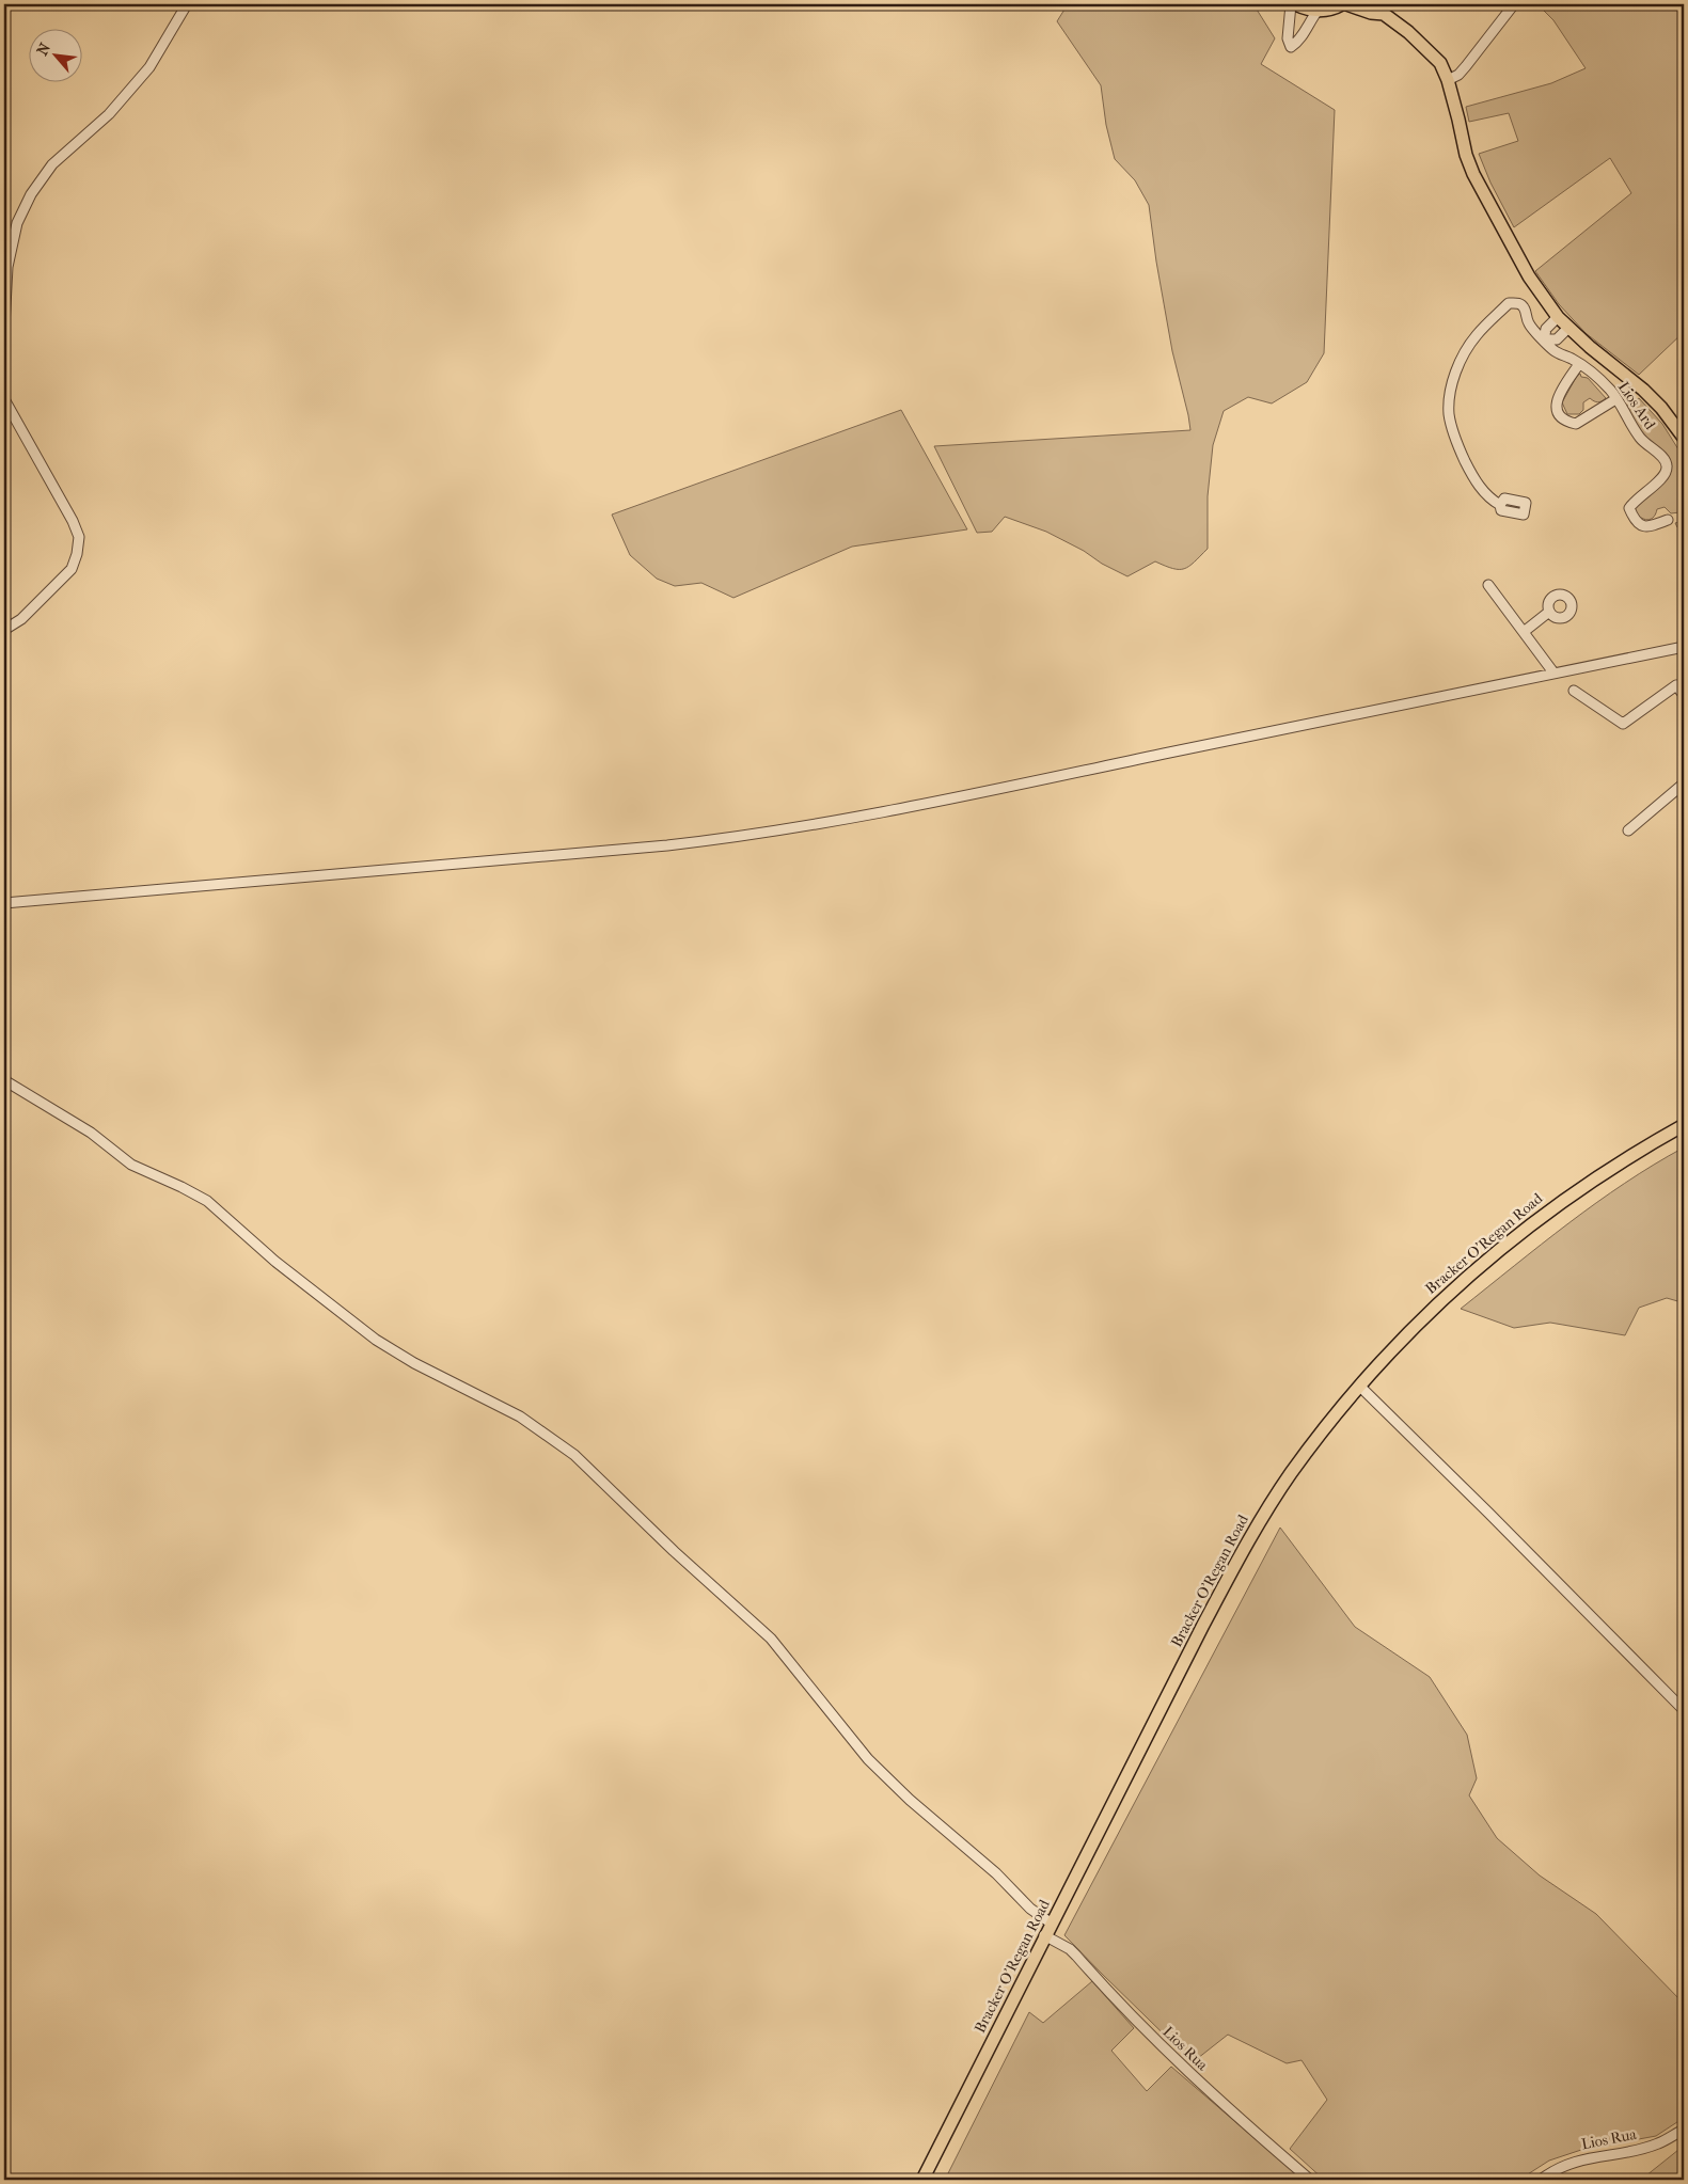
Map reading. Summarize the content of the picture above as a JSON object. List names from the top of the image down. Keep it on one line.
{"streets":{"main road":["Bracker O'Regan Road"],"street":["Lios Ard","Lios Rua"]},"crossings":[["Bracker O'Regan Road","Lios Rua"]],"north":"top left"}
